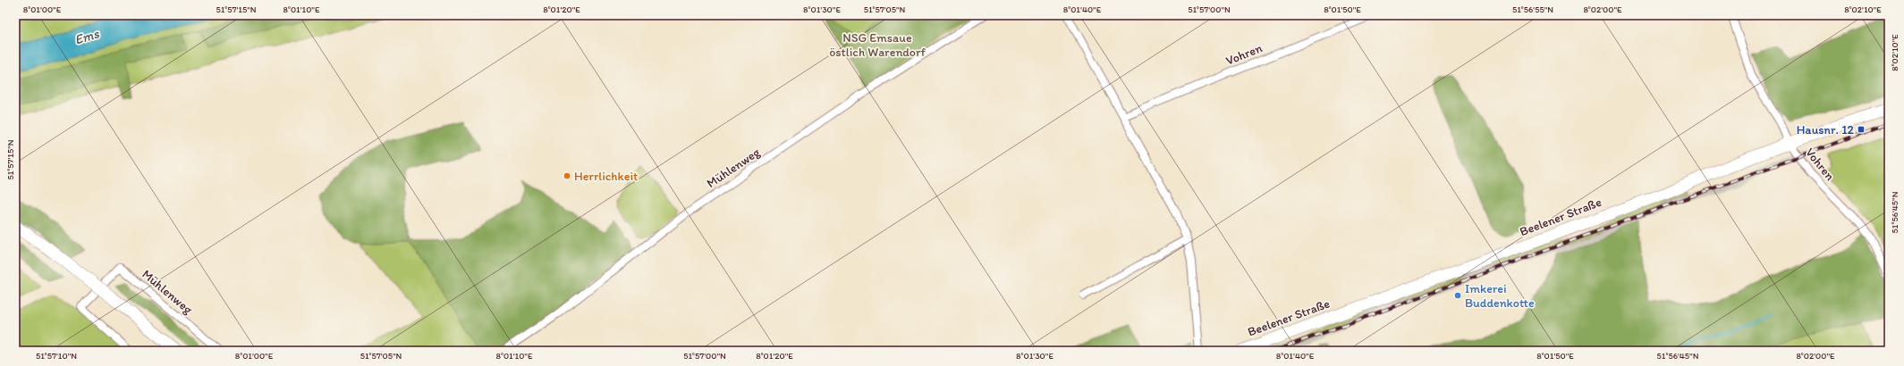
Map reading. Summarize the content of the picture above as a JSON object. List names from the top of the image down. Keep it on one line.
{"streets":{"main road":["Beelener Straße"],"street":["Vohren","Mühlenweg"]},"crossings":[["Vohren","Beelener Straße"]],"water":["Ems"],"parks":["NSG Emsaue östlich Warendorf"],"places":{"transit":["Hausnr. 12"],"other":["Herrlichkeit","Imkerei Buddenkotte"]},"coordinates":["8°01'00\"E","51°57'15\"N","8°01'10\"E","8°01'20\"E","8°01'30\"E","51°57'05\"N","8°01'40\"E","51°57'00\"N","8°01'50\"E","51°56'55\"N","8°02'00\"E","8°02'10\"E","51°56'45\"N","51°57'10\"N"]}
